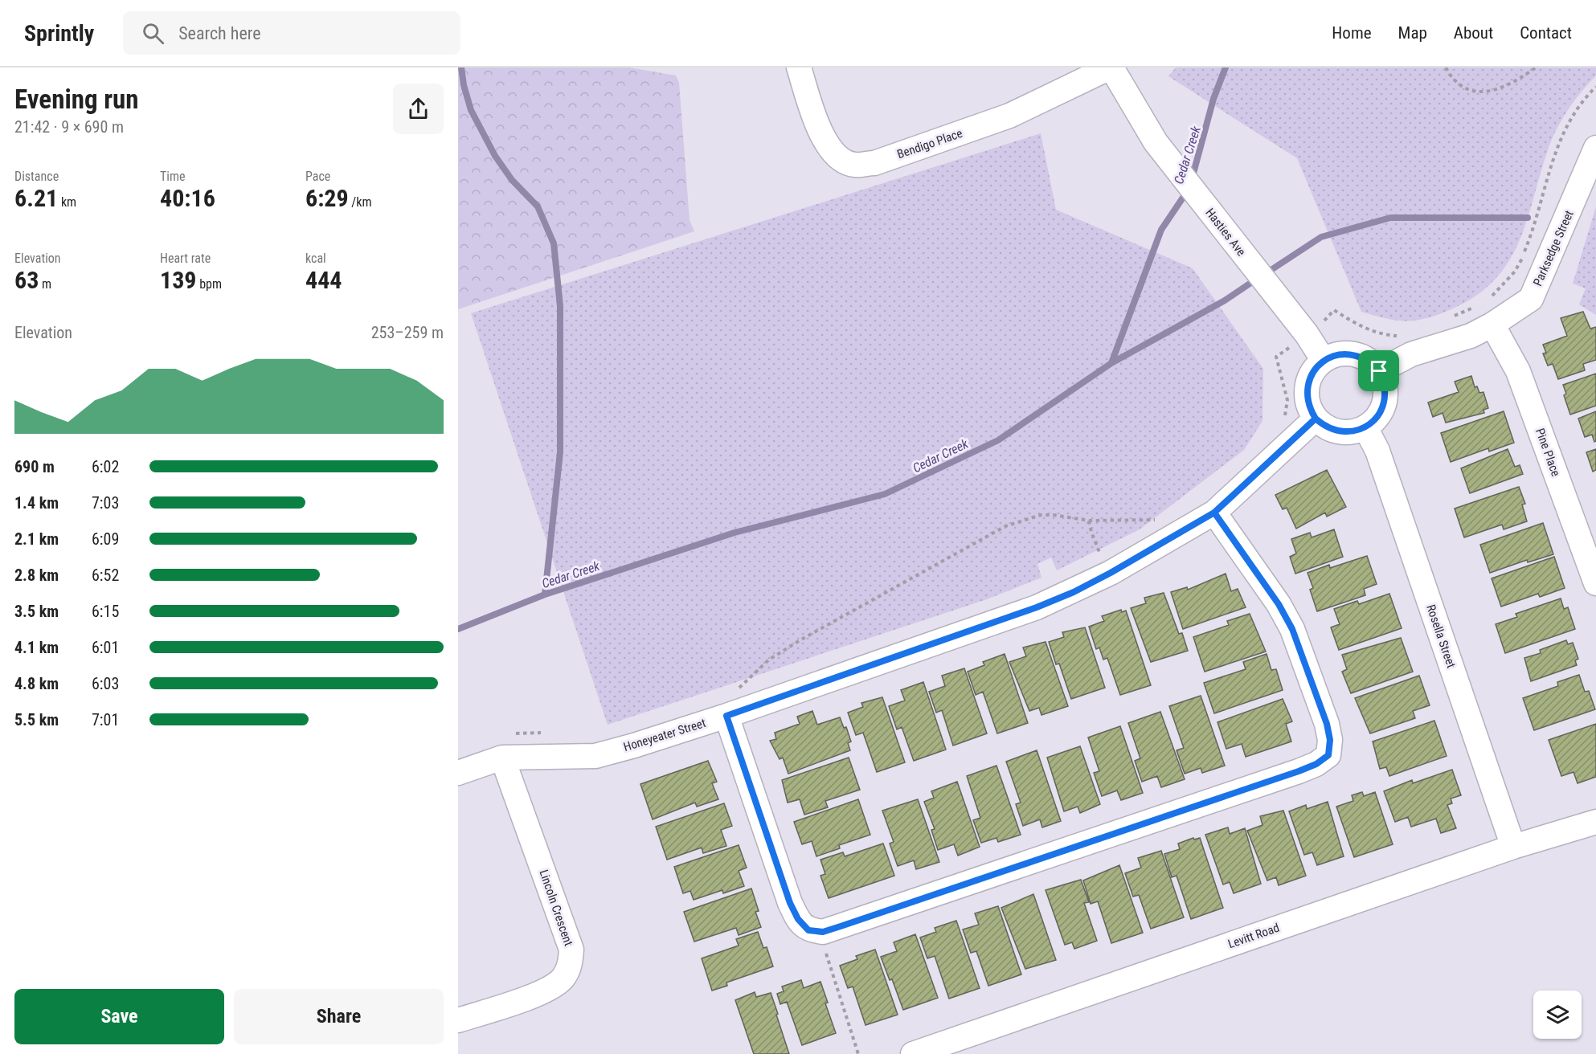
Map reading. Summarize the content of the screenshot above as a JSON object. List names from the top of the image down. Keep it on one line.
{"streets":{"street":["Bendigo Place","Hasties Ave","Parksedge Street","Pine Place","Rosella Street","Honeyeater Street","Lincoln Crescent","Levitt Road"]},"crossings":[["Bendigo Place","Hasties Ave"],["Hasties Ave","Parksedge Street"],["Hasties Ave","Rosella Street"],["Hasties Ave","Honeyeater Street"],["Parksedge Street","Pine Place"],["Parksedge Street","Rosella Street"],["Parksedge Street","Honeyeater Street"],["Rosella Street","Honeyeater Street"],["Rosella Street","Levitt Road"],["Honeyeater Street","Lincoln Crescent"]],"water":["Cedar Creek"],"page":{"header":"Sprintly","search":"Search here","nav":["Home","Map","About","Contact"],"heading":["Evening run","21:42 · 9 × 690 m"],"stats":[["Distance","6.21 km"],["Time","40:16"],["Pace","6:29 /km"],["Elevation","63 m"],["Heart rate","139 bpm"],["kcal","444"]],"chart":["Elevation","253–259 m"],"list":[{"name":"690 m","note":"6:02"},{"name":"1.4 km","note":"7:03"},{"name":"2.1 km","note":"6:09"},{"name":"2.8 km","note":"6:52"},{"name":"3.5 km","note":"6:15"},{"name":"4.1 km","note":"6:01"},{"name":"4.8 km","note":"6:03"},{"name":"5.5 km","note":"7:01"}],"buttons":["Save","Share"]}}
